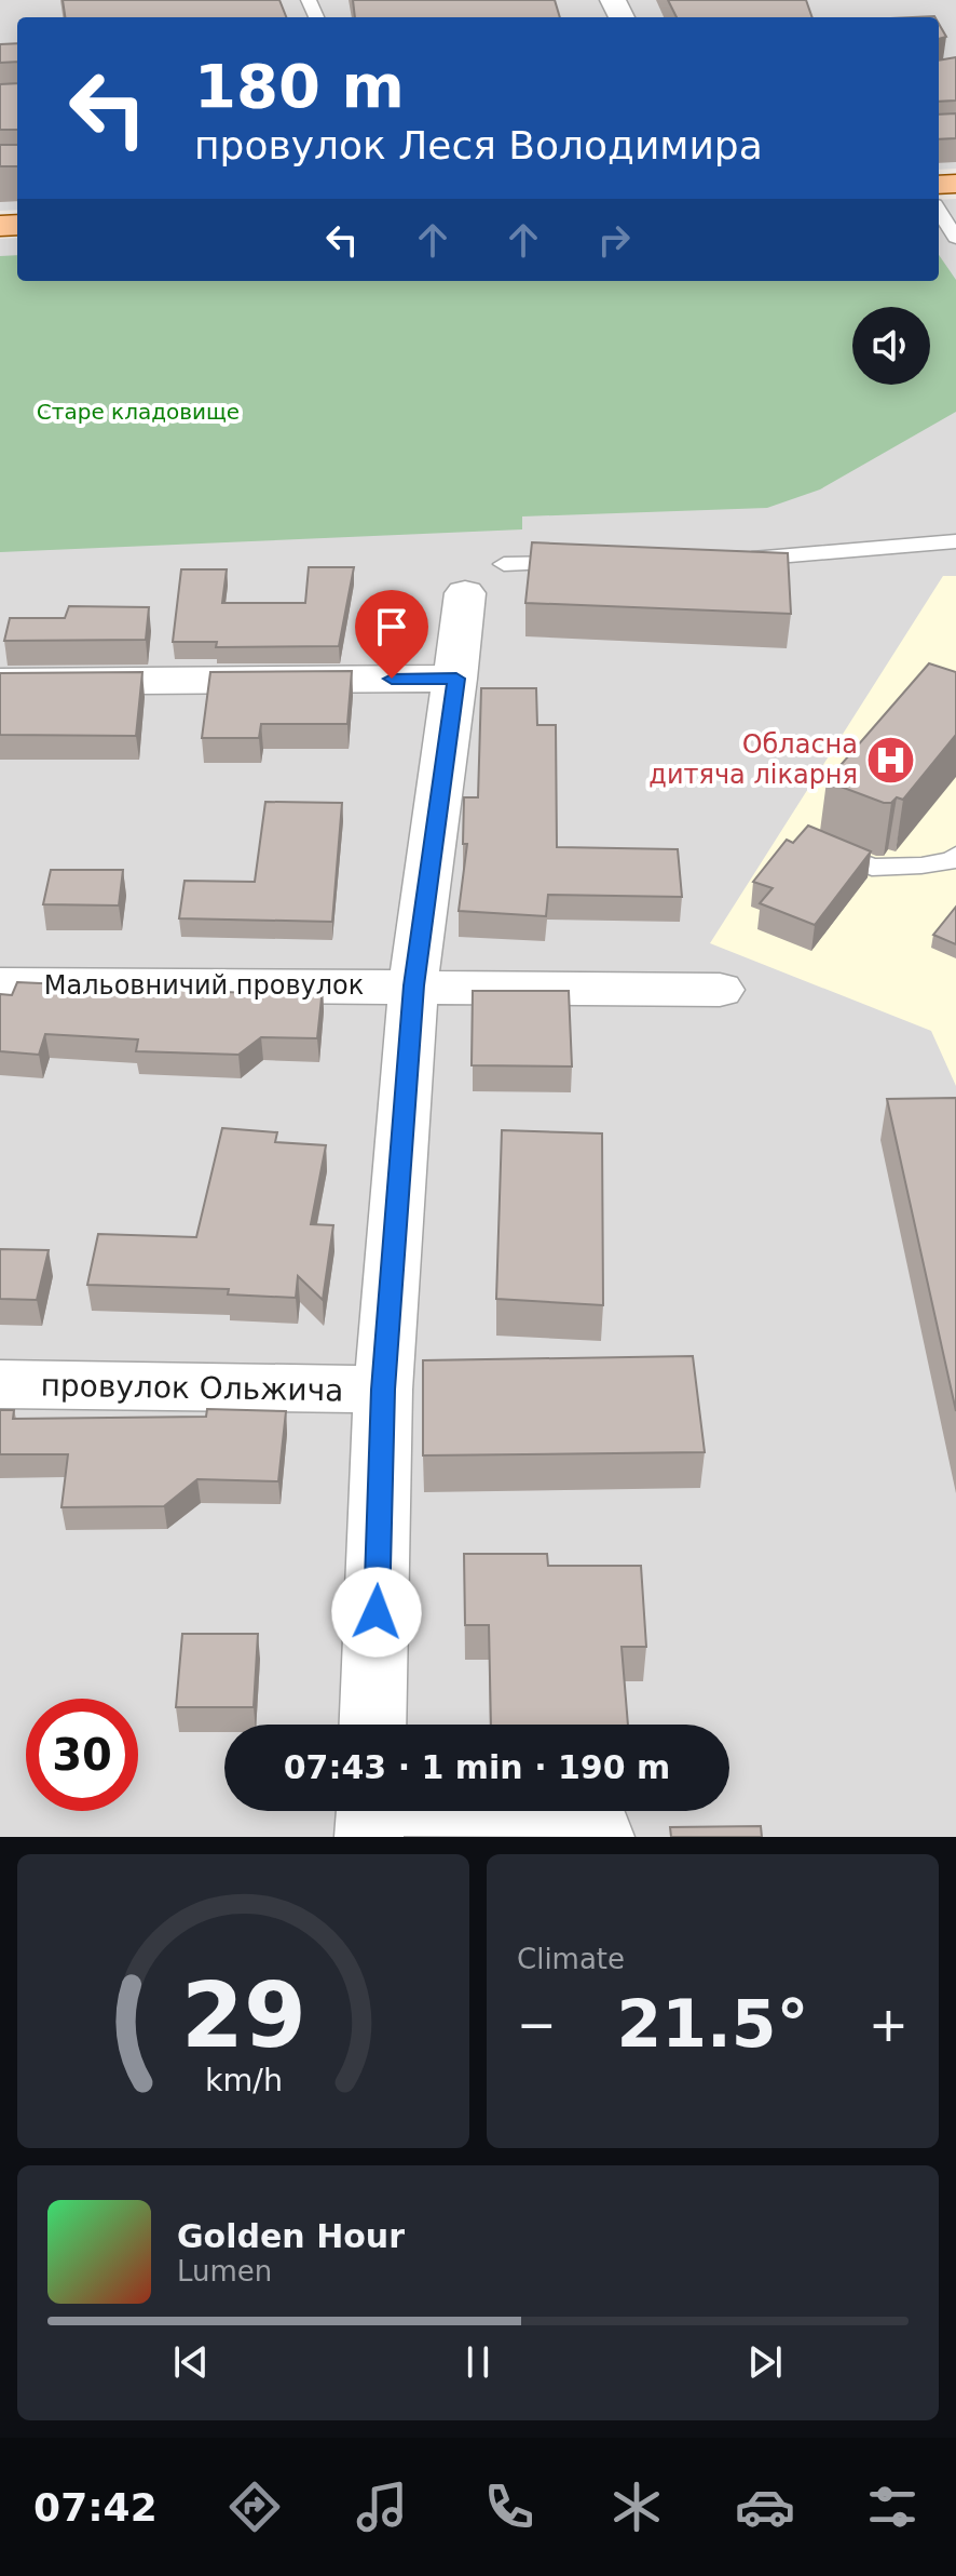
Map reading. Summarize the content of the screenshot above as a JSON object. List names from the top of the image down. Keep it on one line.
{"streets":{"street":["Мальовничий провулок","провулок Ольжича"]},"parks":["Старе кладовище"],"places":{"hospital":["Обласна дитяча лікарня"]},"page":{"turn":["180 m","провулок Леся Володимира"],"limit":"30","trip":"07:43 · 1 min · 190 m","tile":"Climate","heat":["−","21.5°","+"],"song":["Golden Hour","Lumen"],"tabs":"07:42","gauge":["29","km/h"]}}
